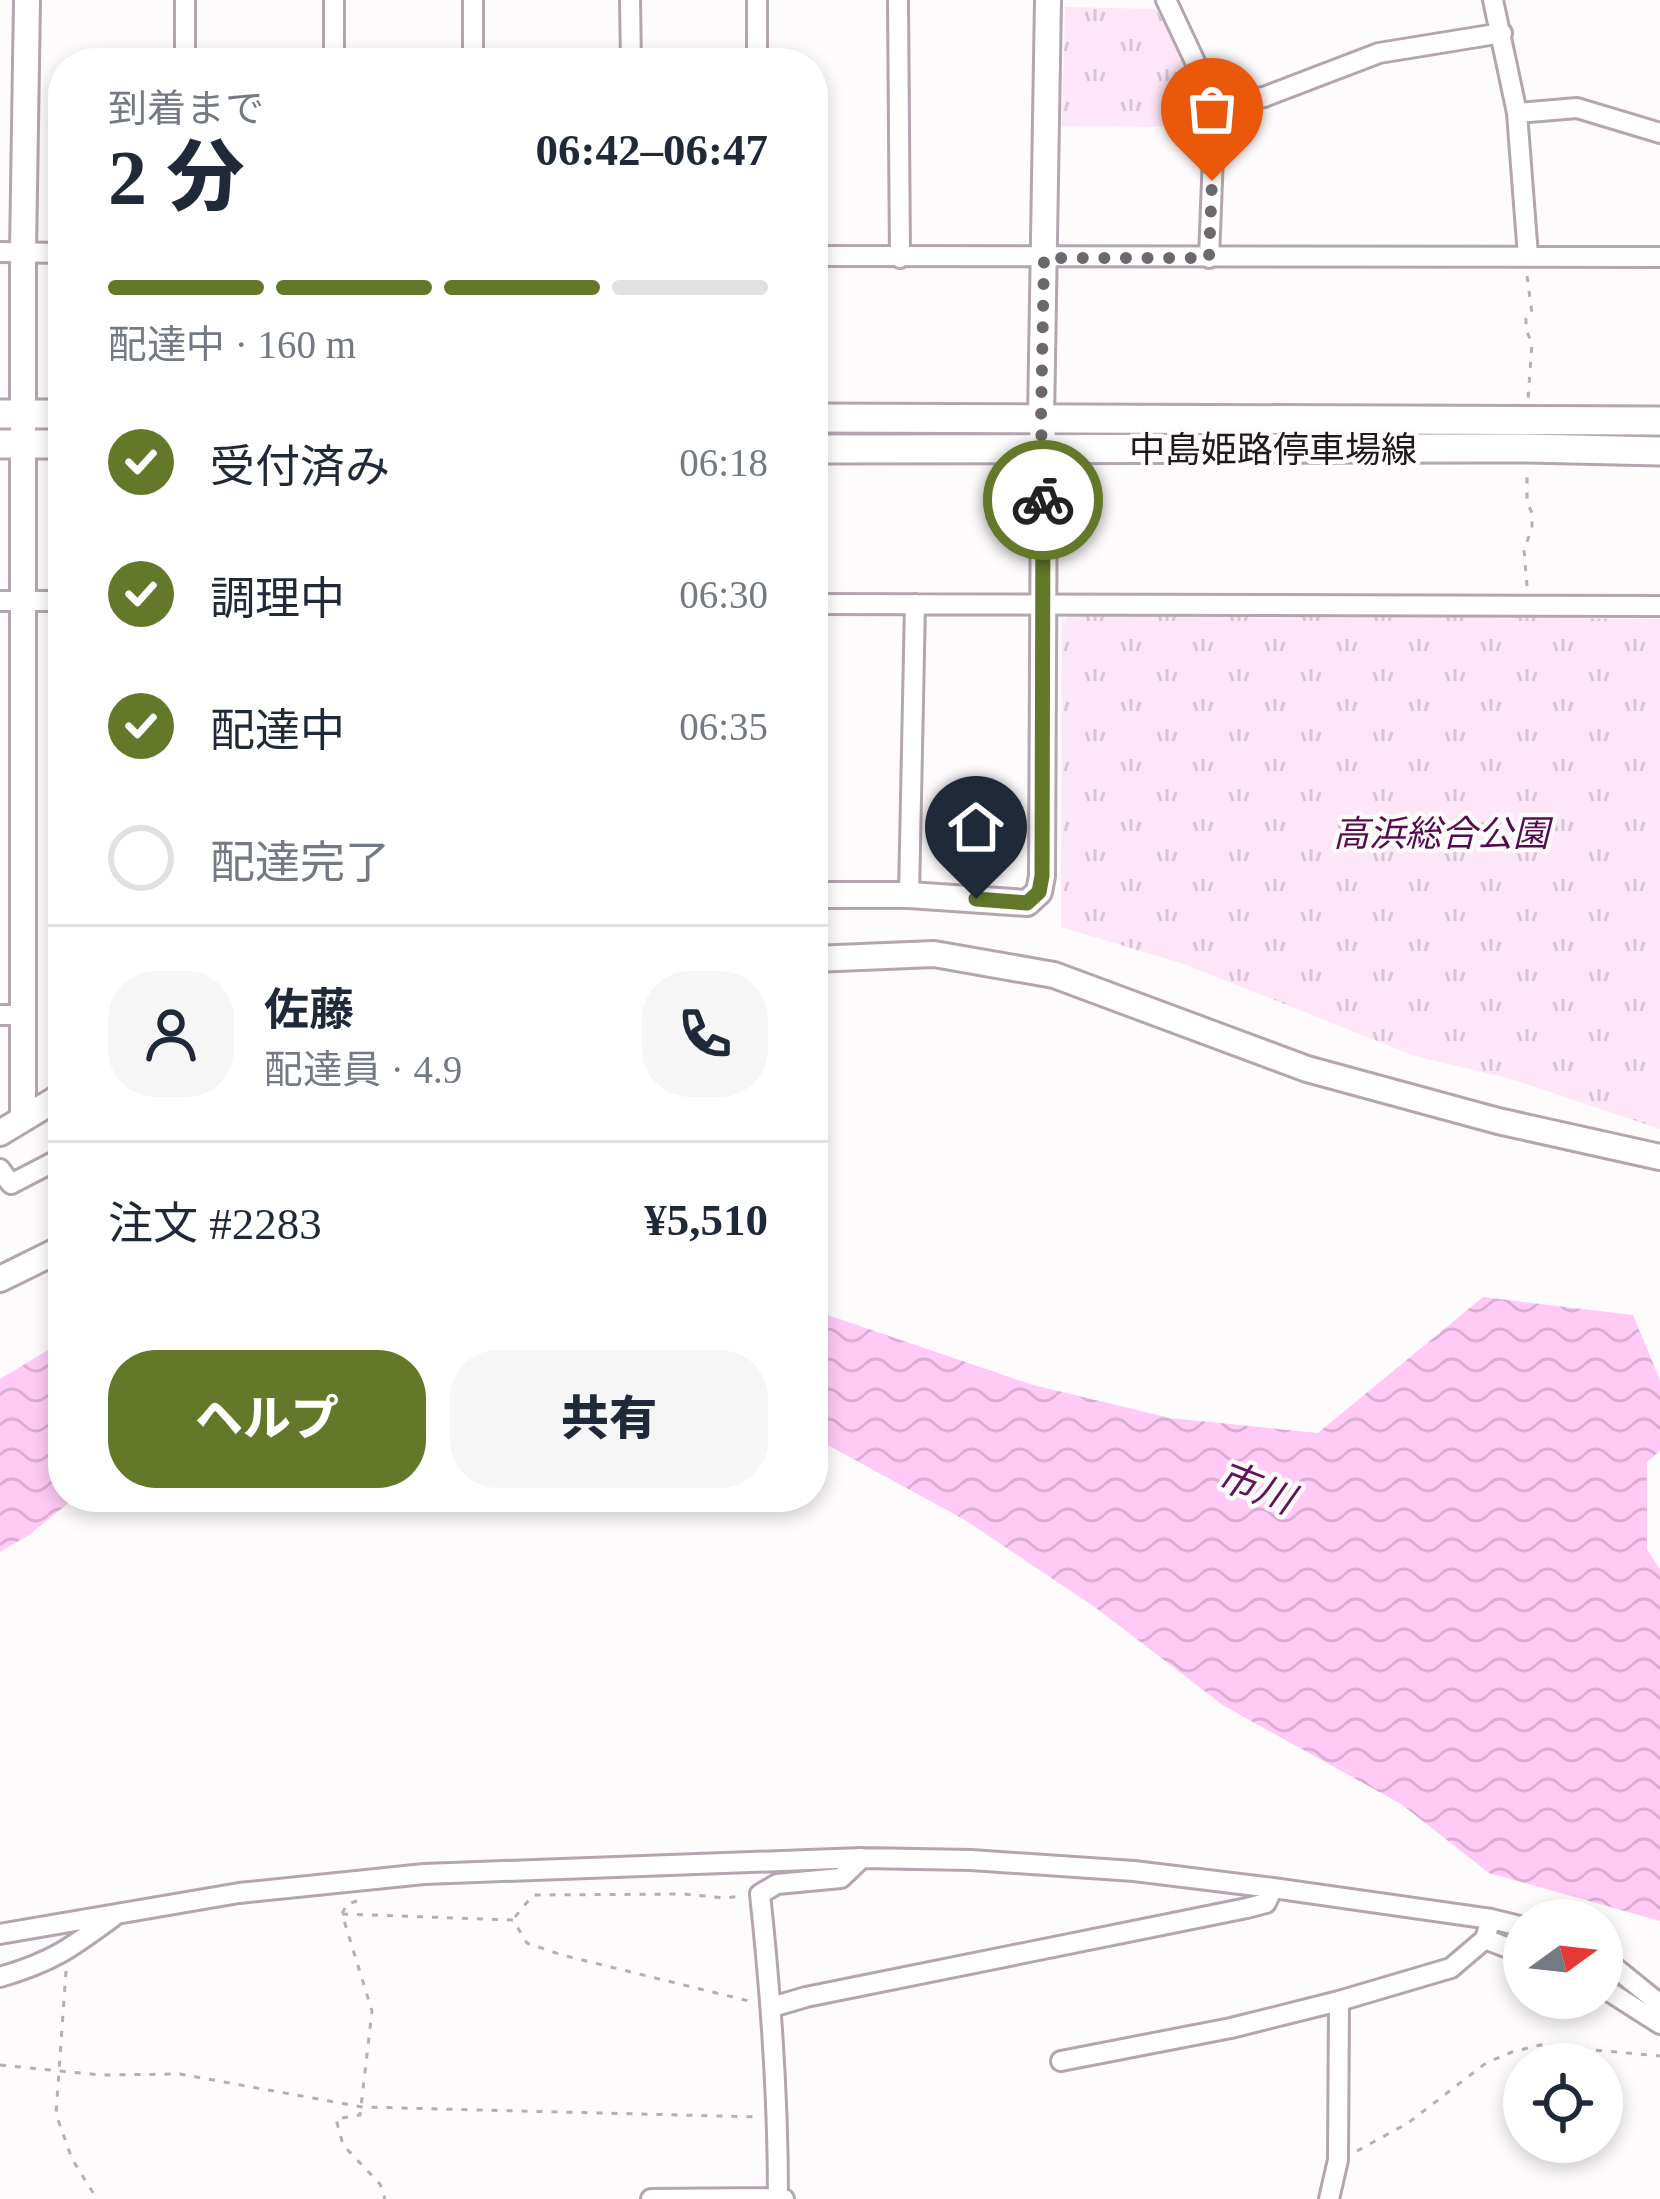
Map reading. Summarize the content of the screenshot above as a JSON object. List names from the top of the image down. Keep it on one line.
{"streets":{"main road":["中島姫路停車場線"]},"water":["市川"],"parks":["高浜総合公園"],"north":"right","page":{"heading":["2 分","到着まで","06:42–06:47"],"panel":["佐藤","配達員 · 4.9","注文 #2283","¥5,510"],"bar":"配達中 · 160 m","list":[["受付済み","06:18"],["調理中","06:30"],["配達中","06:35"],"配達完了"],"buttons":["ヘルプ","共有"]}}
